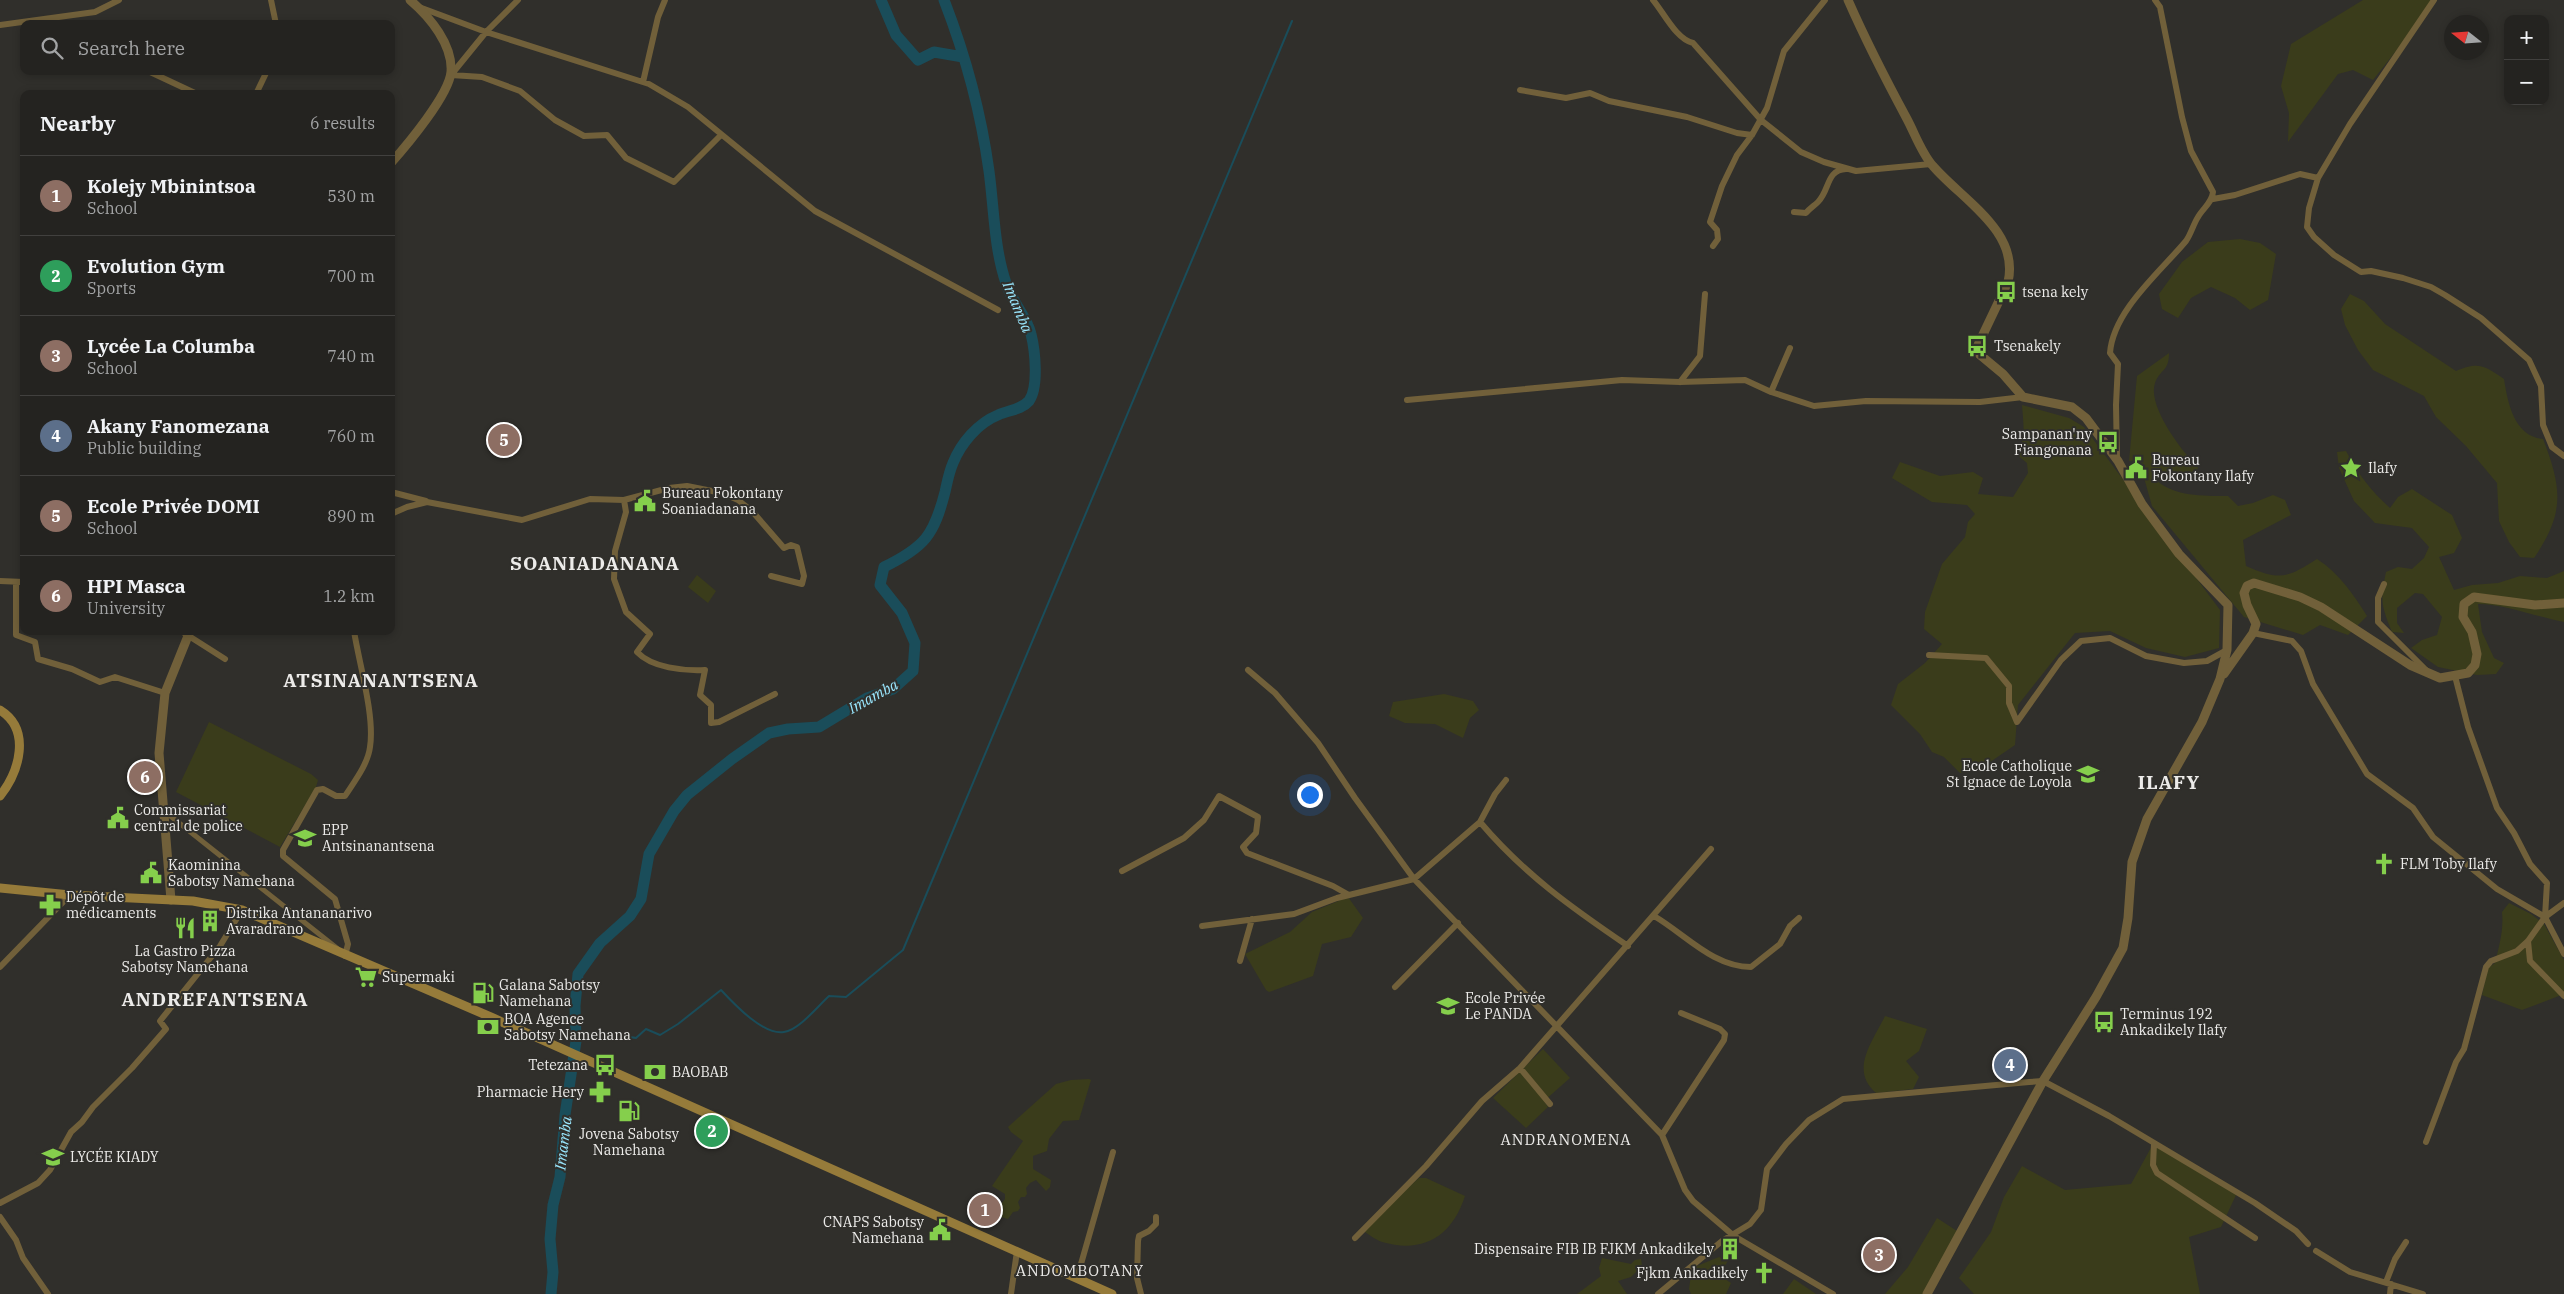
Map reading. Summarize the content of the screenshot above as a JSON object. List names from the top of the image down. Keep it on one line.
{"districts":["SOANIADANANA","ATSINANANTSENA","ILAFY","ANDREFANTSENA","ANDRANOMENA","ANDOMBOTANY"],"water":["Imamba"],"places":{"bus stop":["tsena kely","Tsenakely","Sampanan'ny Fiangonana","Terminus 192 Ankadikely Ilafy","Tetezana"],"public building":["Bureau Fokontany Ilafy","Bureau Fokontany Soaniadanana","Commissariat central de police","Kaominina Sabotsy Namehana","CNAPS Sabotsy Namehana"],"place":["Ilafy"],"school or university":["Ecole Catholique St Ignace de Loyola","EPP Antsinanantsena","Ecole Privée Le PANDA","LYCÉE KIADY"],"church":["FLM Toby Ilafy","Fjkm Ankadikely"],"pharmacy":["Dépôt de médicaments","Pharmacie Hery"],"building":["Distrika Antananarivo Avaradrano","Dispensaire FIB IB FJKM Ankadikely"],"restaurant":["La Gastro Pizza Sabotsy Namehana"],"supermarket":["Supermaki"],"fuel station":["Galana Sabotsy Namehana","Jovena Sabotsy Namehana"],"bank":["BOA Agence Sabotsy Namehana","BAOBAB"]},"north":"left","page":{"map_buttons":["+","−"],"search":"Search here","heading":["Nearby","6 results"],"list":[{"mark":"1","name":"Kolejy Mbinintsoa","note":"School","value":"530 m"},{"mark":"2","name":"Evolution Gym","note":"Sports","value":"700 m"},{"mark":"3","name":"Lycée La Columba","note":"School","value":"740 m"},{"mark":"4","name":"Akany Fanomezana","note":"Public building","value":"760 m"},{"mark":"5","name":"Ecole Privée DOMI","note":"School","value":"890 m"},{"mark":"6","name":"HPI Masca","note":"University","value":"1.2 km"}],"pins":["5","6","4","2","1","3"]}}
